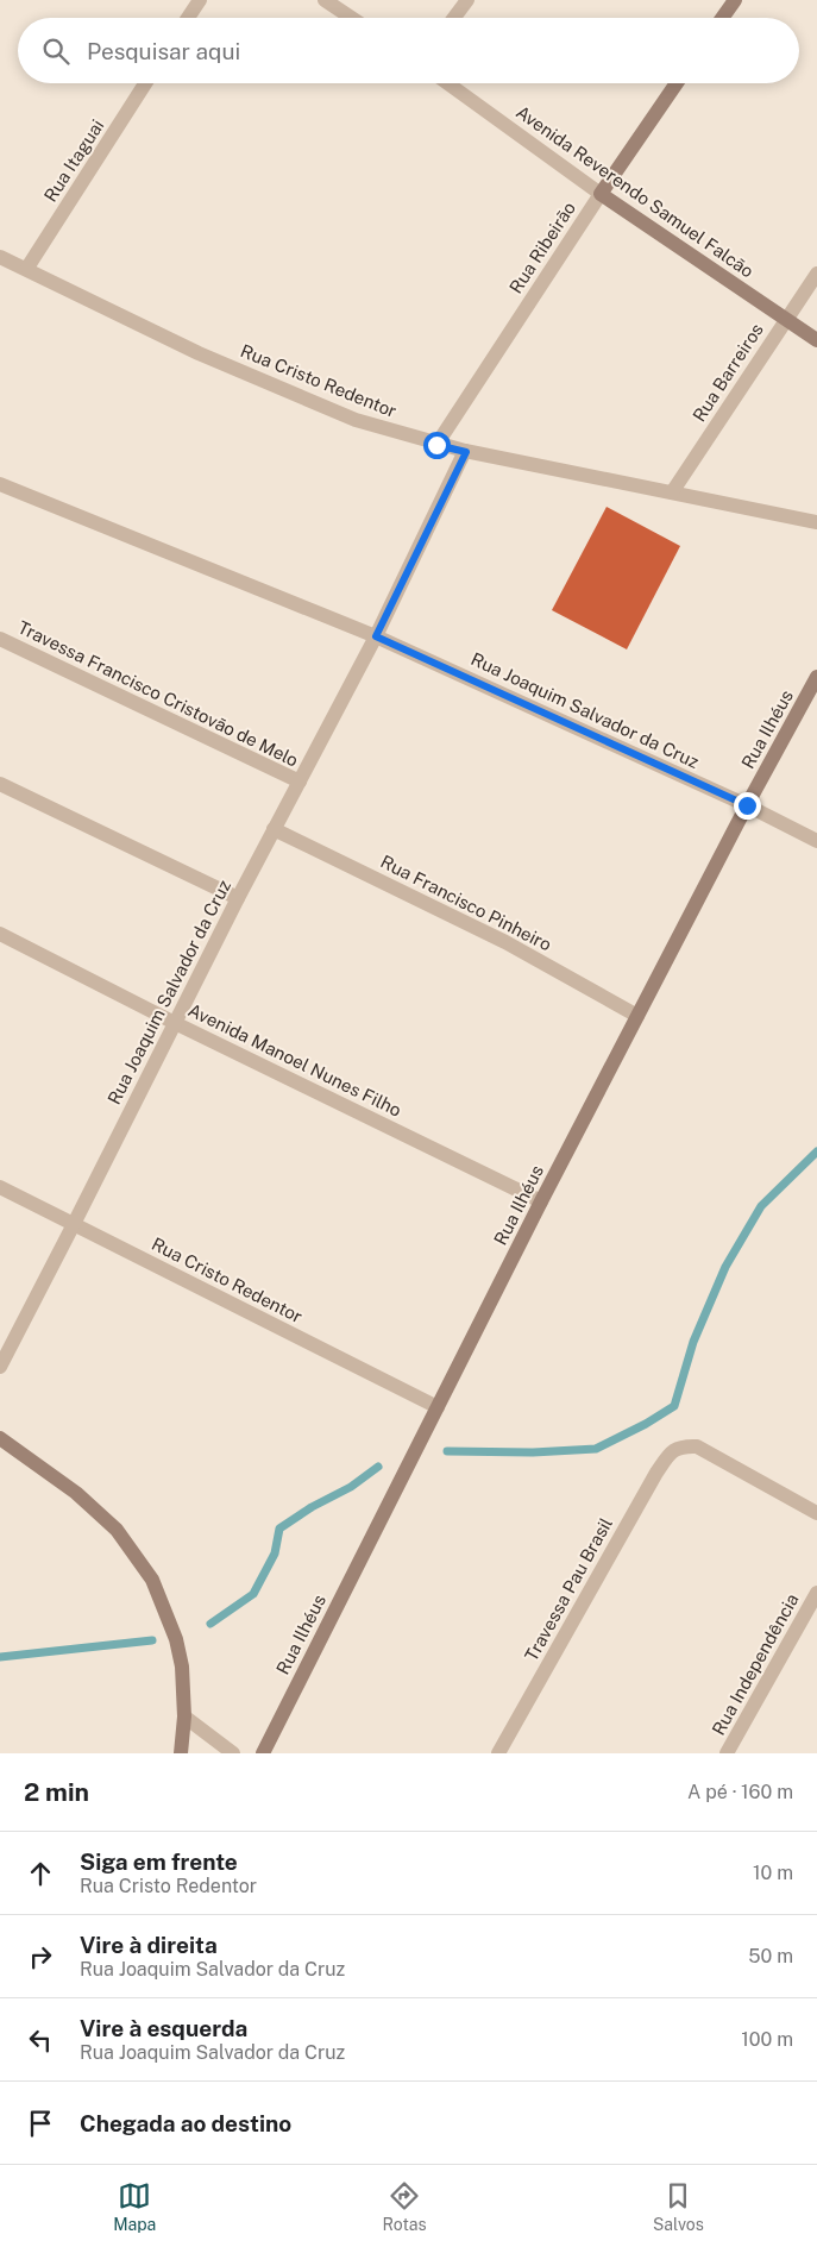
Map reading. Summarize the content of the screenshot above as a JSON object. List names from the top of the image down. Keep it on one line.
{"streets":{"main road":["Avenida Reverendo Samuel Falcão","Rua Ribeirão","Rua Ilhéus"],"street":["Rua Itaguai","Rua Barreiros","Rua Cristo Redentor","Travessa Francisco Cristovão de Melo","Rua Joaquim Salvador da Cruz","Rua Francisco Pinheiro","Avenida Manoel Nunes Filho","Travessa Pau Brasil","Rua Independência"]},"crossings":[["Rua Itaguai","Rua Cristo Redentor"],["Avenida Reverendo Samuel Falcão","Rua Ribeirão"],["Avenida Reverendo Samuel Falcão","Rua Barreiros"],["Rua Ribeirão","Rua Cristo Redentor"],["Rua Barreiros","Rua Cristo Redentor"],["Rua Cristo Redentor","Rua Joaquim Salvador da Cruz"],["Rua Cristo Redentor","Rua Ilhéus"],["Travessa Francisco Cristovão de Melo","Rua Joaquim Salvador da Cruz"],["Rua Joaquim Salvador da Cruz","Rua Ilhéus"],["Rua Joaquim Salvador da Cruz","Rua Francisco Pinheiro"],["Rua Joaquim Salvador da Cruz","Avenida Manoel Nunes Filho"],["Rua Ilhéus","Rua Francisco Pinheiro"],["Rua Ilhéus","Avenida Manoel Nunes Filho"]],"page":{"search":"Pesquisar aqui","heading":["2 min","A pé · 160 m"],"list":[["Siga em frente","Rua Cristo Redentor","10 m"],["Vire à direita","Rua Joaquim Salvador da Cruz","50 m"],["Vire à esquerda","Rua Joaquim Salvador da Cruz","100 m"],"Chegada ao destino"],"nav":["Mapa","Rotas","Salvos"]}}
